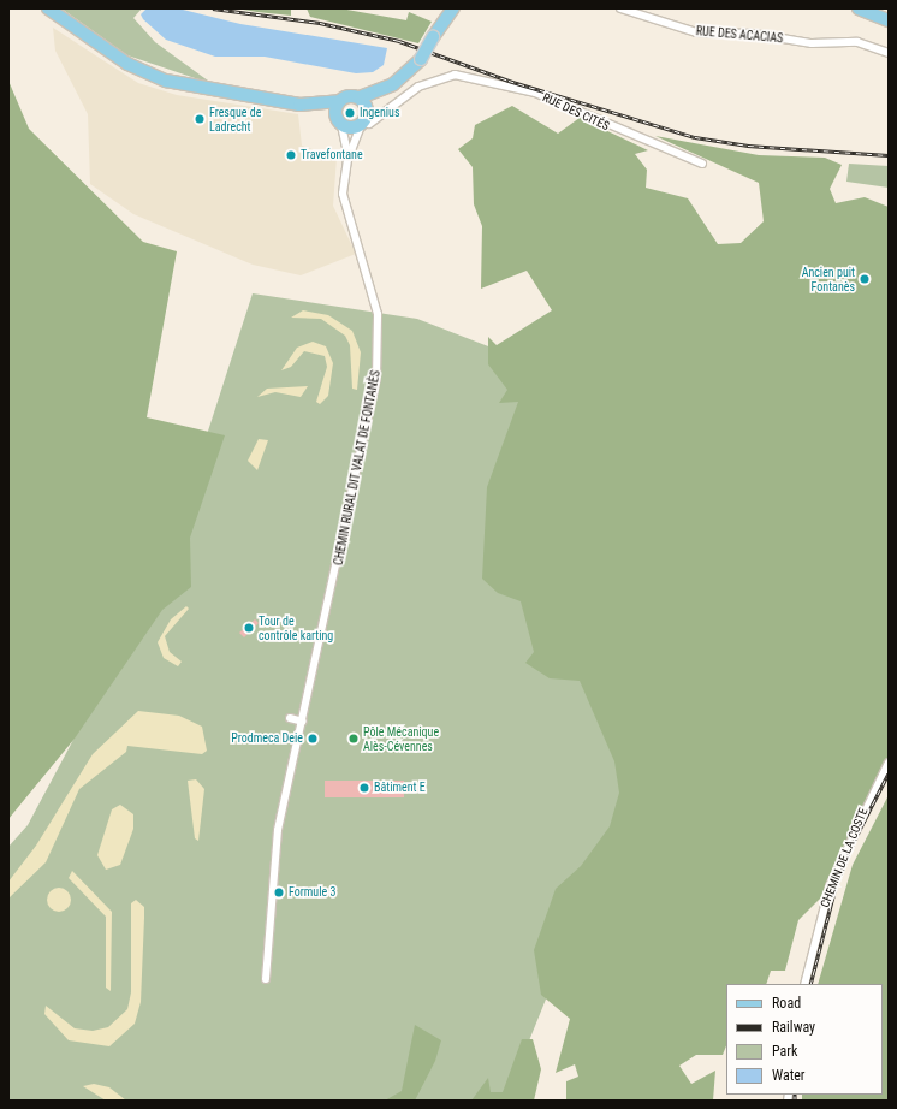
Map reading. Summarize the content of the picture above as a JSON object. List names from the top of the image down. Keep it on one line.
{"streets":{"street":["RUE DES ACACIAS","RUE DES CITÉS","CHEMIN RURAL DIT VALAT DE FONTANÈS","CHEMIN DE LA COSTE"]},"crossings":[["RUE DES CITÉS","CHEMIN RURAL DIT VALAT DE FONTANÈS"]],"places":["Ingenius","Fresque de Ladrecht","Travefontane","Ancien puit Fontanès","Tour de contrôle karting","Prodmeca Deie","Pôle Mécanique Alès-Cévennes","Bâtiment E","Formule 3"],"legend":["Road","Railway","Park","Water"]}
